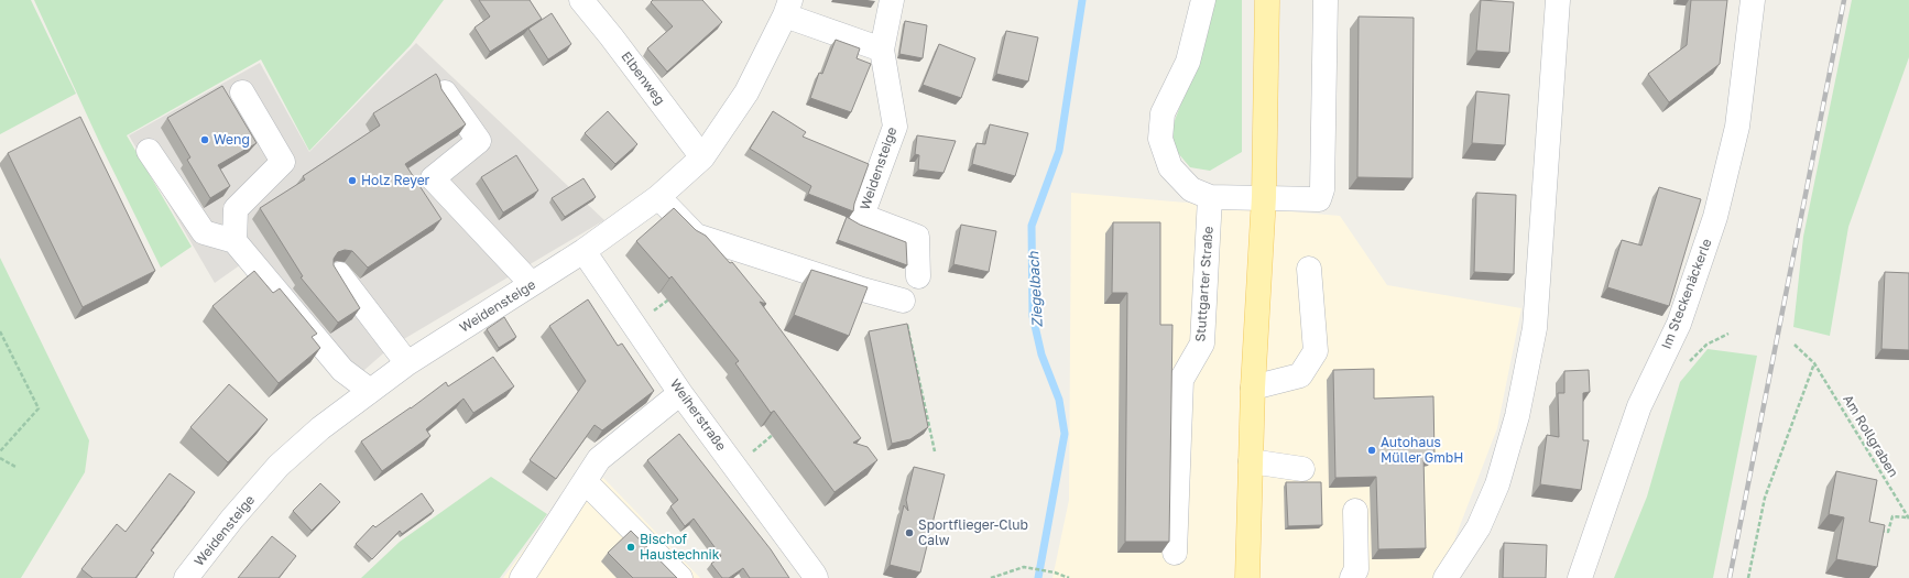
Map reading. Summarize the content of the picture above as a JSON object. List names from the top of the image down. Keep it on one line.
{"streets":{"street":["Elbenweg","Weidensteige","Stuttgarter Straße","Im Steckenäckerle","Weiherstraße"],"path":["Am Rollgraben"]},"crossings":[["Elbenweg","Weidensteige"],["Weidensteige","Weiherstraße"]],"water":["Ziegelbach"],"places":["Weng","Holz Reyer","Autohaus Müller GmbH","Sportflieger-Club Calw","Bischof Haustechnik"]}
